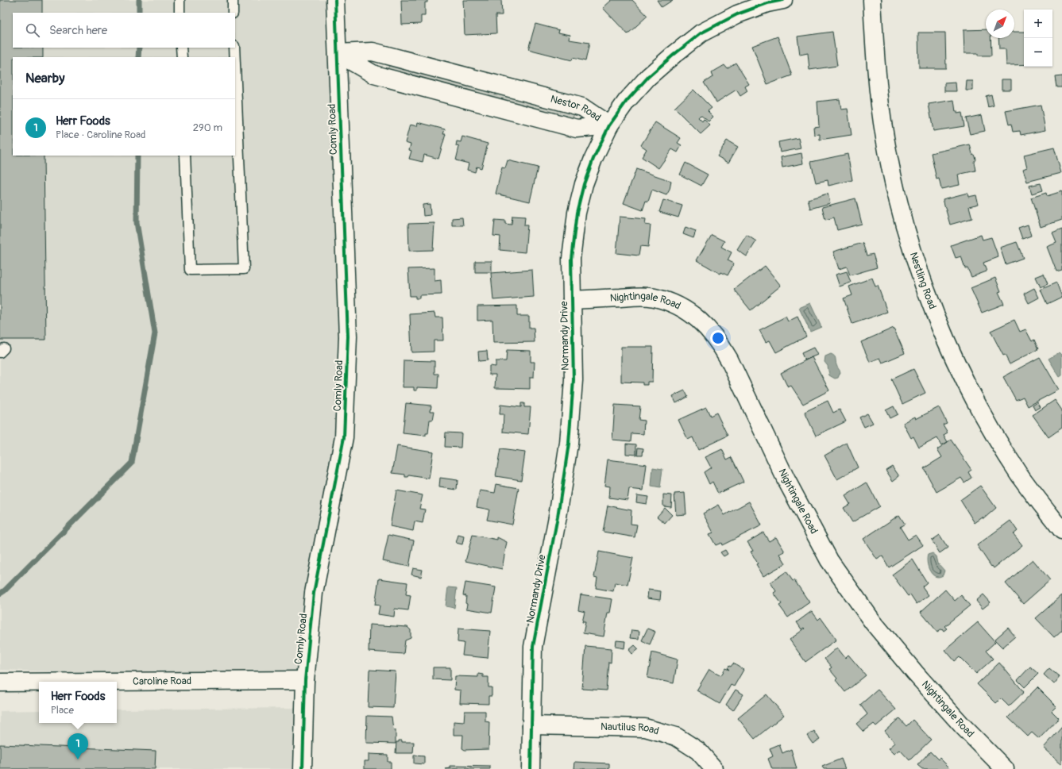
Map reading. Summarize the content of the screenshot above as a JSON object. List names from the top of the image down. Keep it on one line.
{"streets":{"street":["Nestor Road","Comly Road","Nestling Road","Nightingale Road","Normandy Drive","Caroline Road","Nautilus Road"]},"crossings":[["Nestor Road","Comly Road"],["Nestor Road","Normandy Drive"],["Comly Road","Caroline Road"],["Nightingale Road","Normandy Drive"],["Normandy Drive","Nautilus Road"]],"north":"top right","page":{"map_buttons":["+","−"],"search":"Search here","heading":"Nearby","list":[{"mark":"1","name":"Herr Foods","note":"Place · Caroline Road","value":"290 m"}],"popup":["Herr Foods","Place"],"pins":"1"}}
